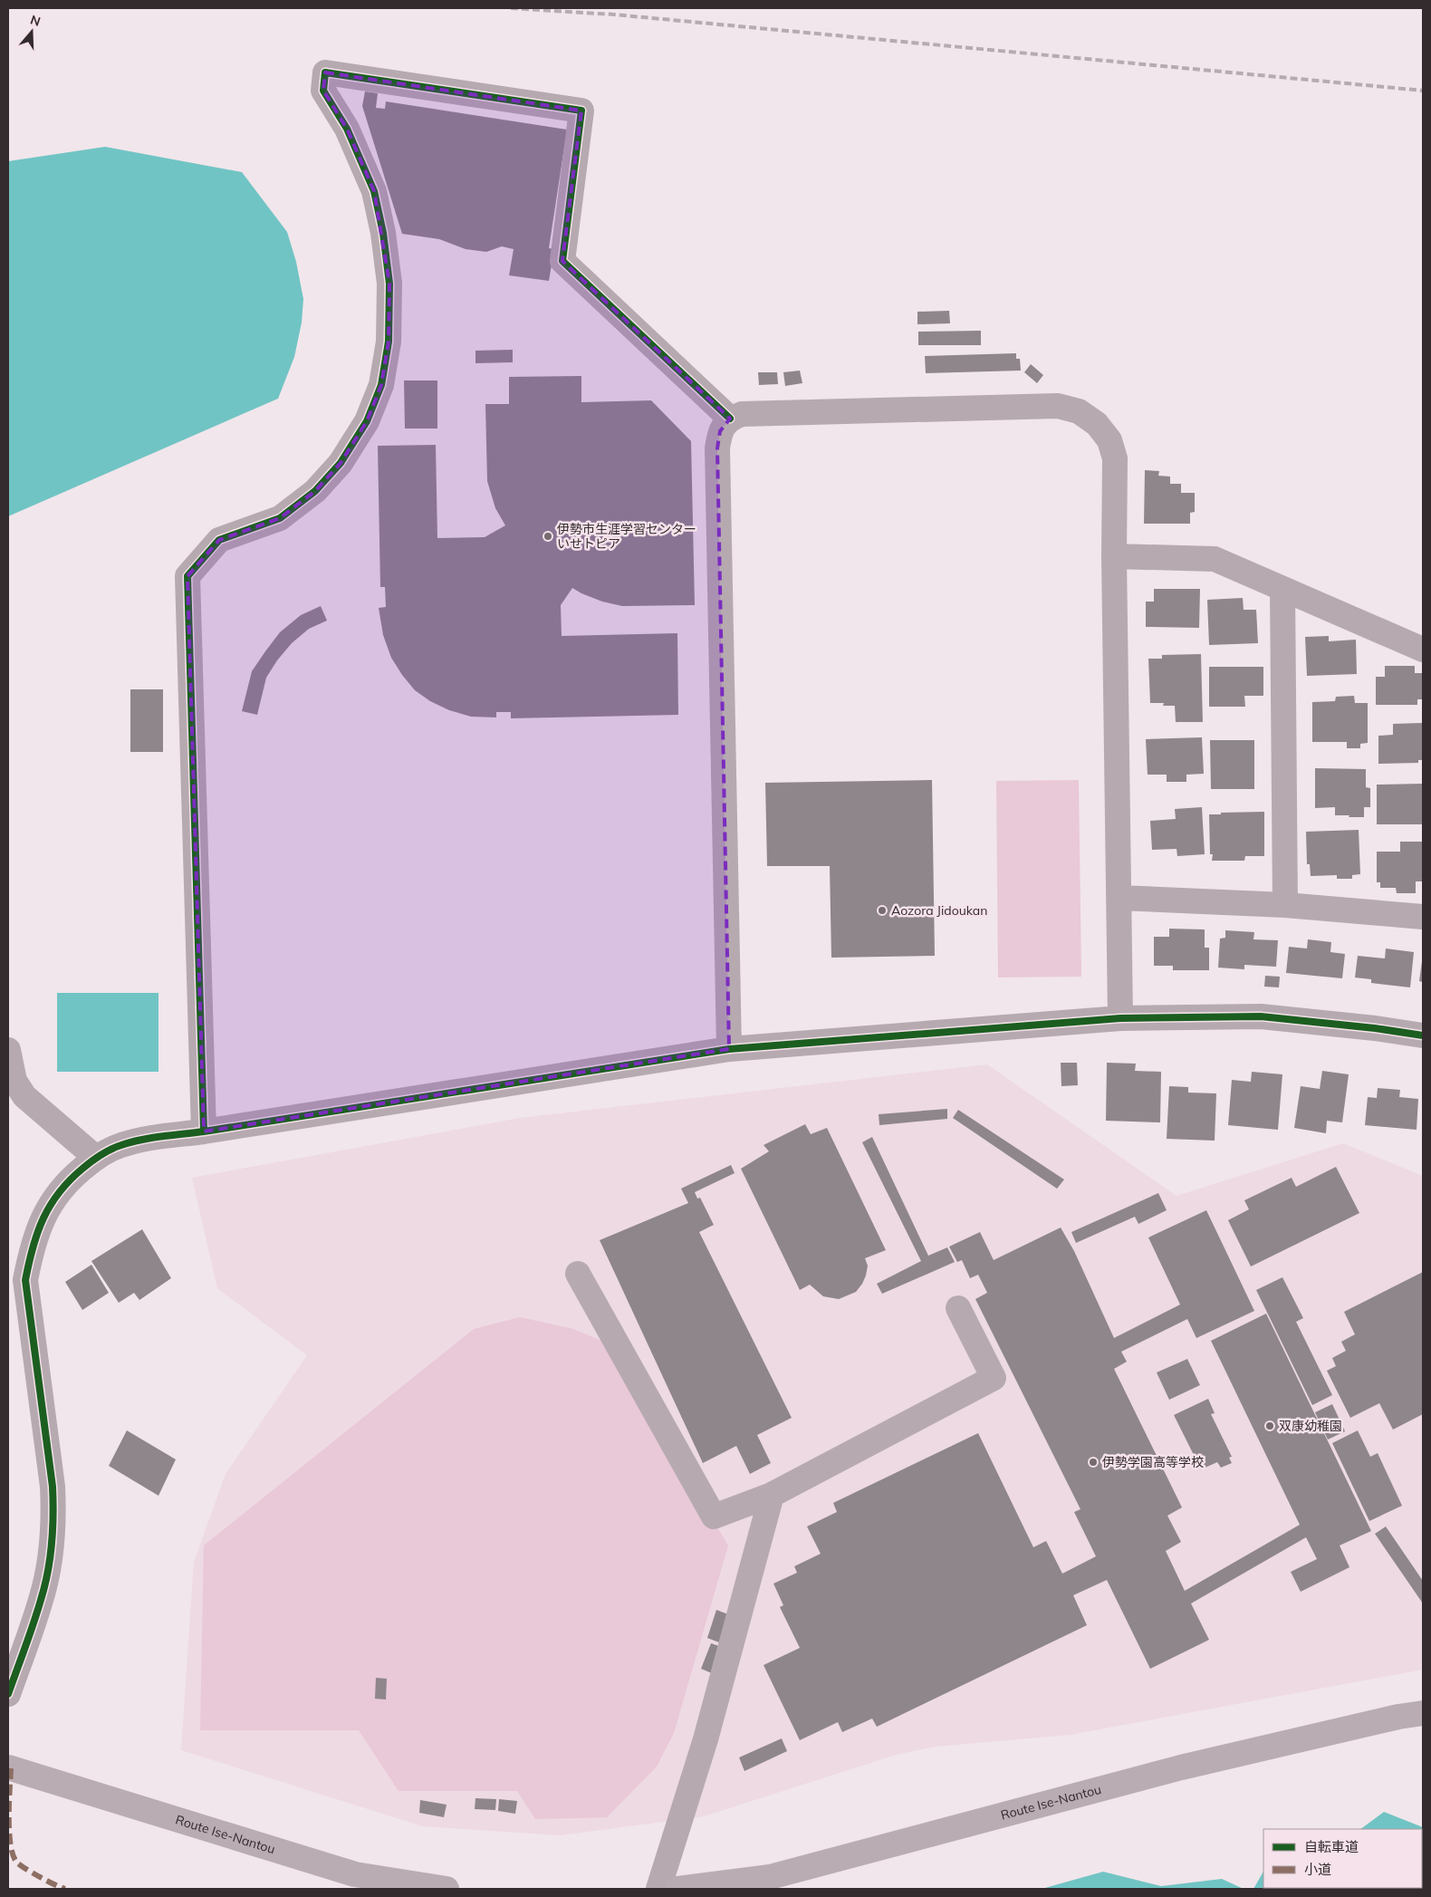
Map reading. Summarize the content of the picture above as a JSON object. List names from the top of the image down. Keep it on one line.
{"streets":{"main road":["Route Ise-Nantou"]},"places":["伊勢市生涯学習センター いせトピア","Aozora Jidoukan","双康幼稚園","伊勢学園高等学校"],"legend":["自転車道","小道"],"north":"top"}
